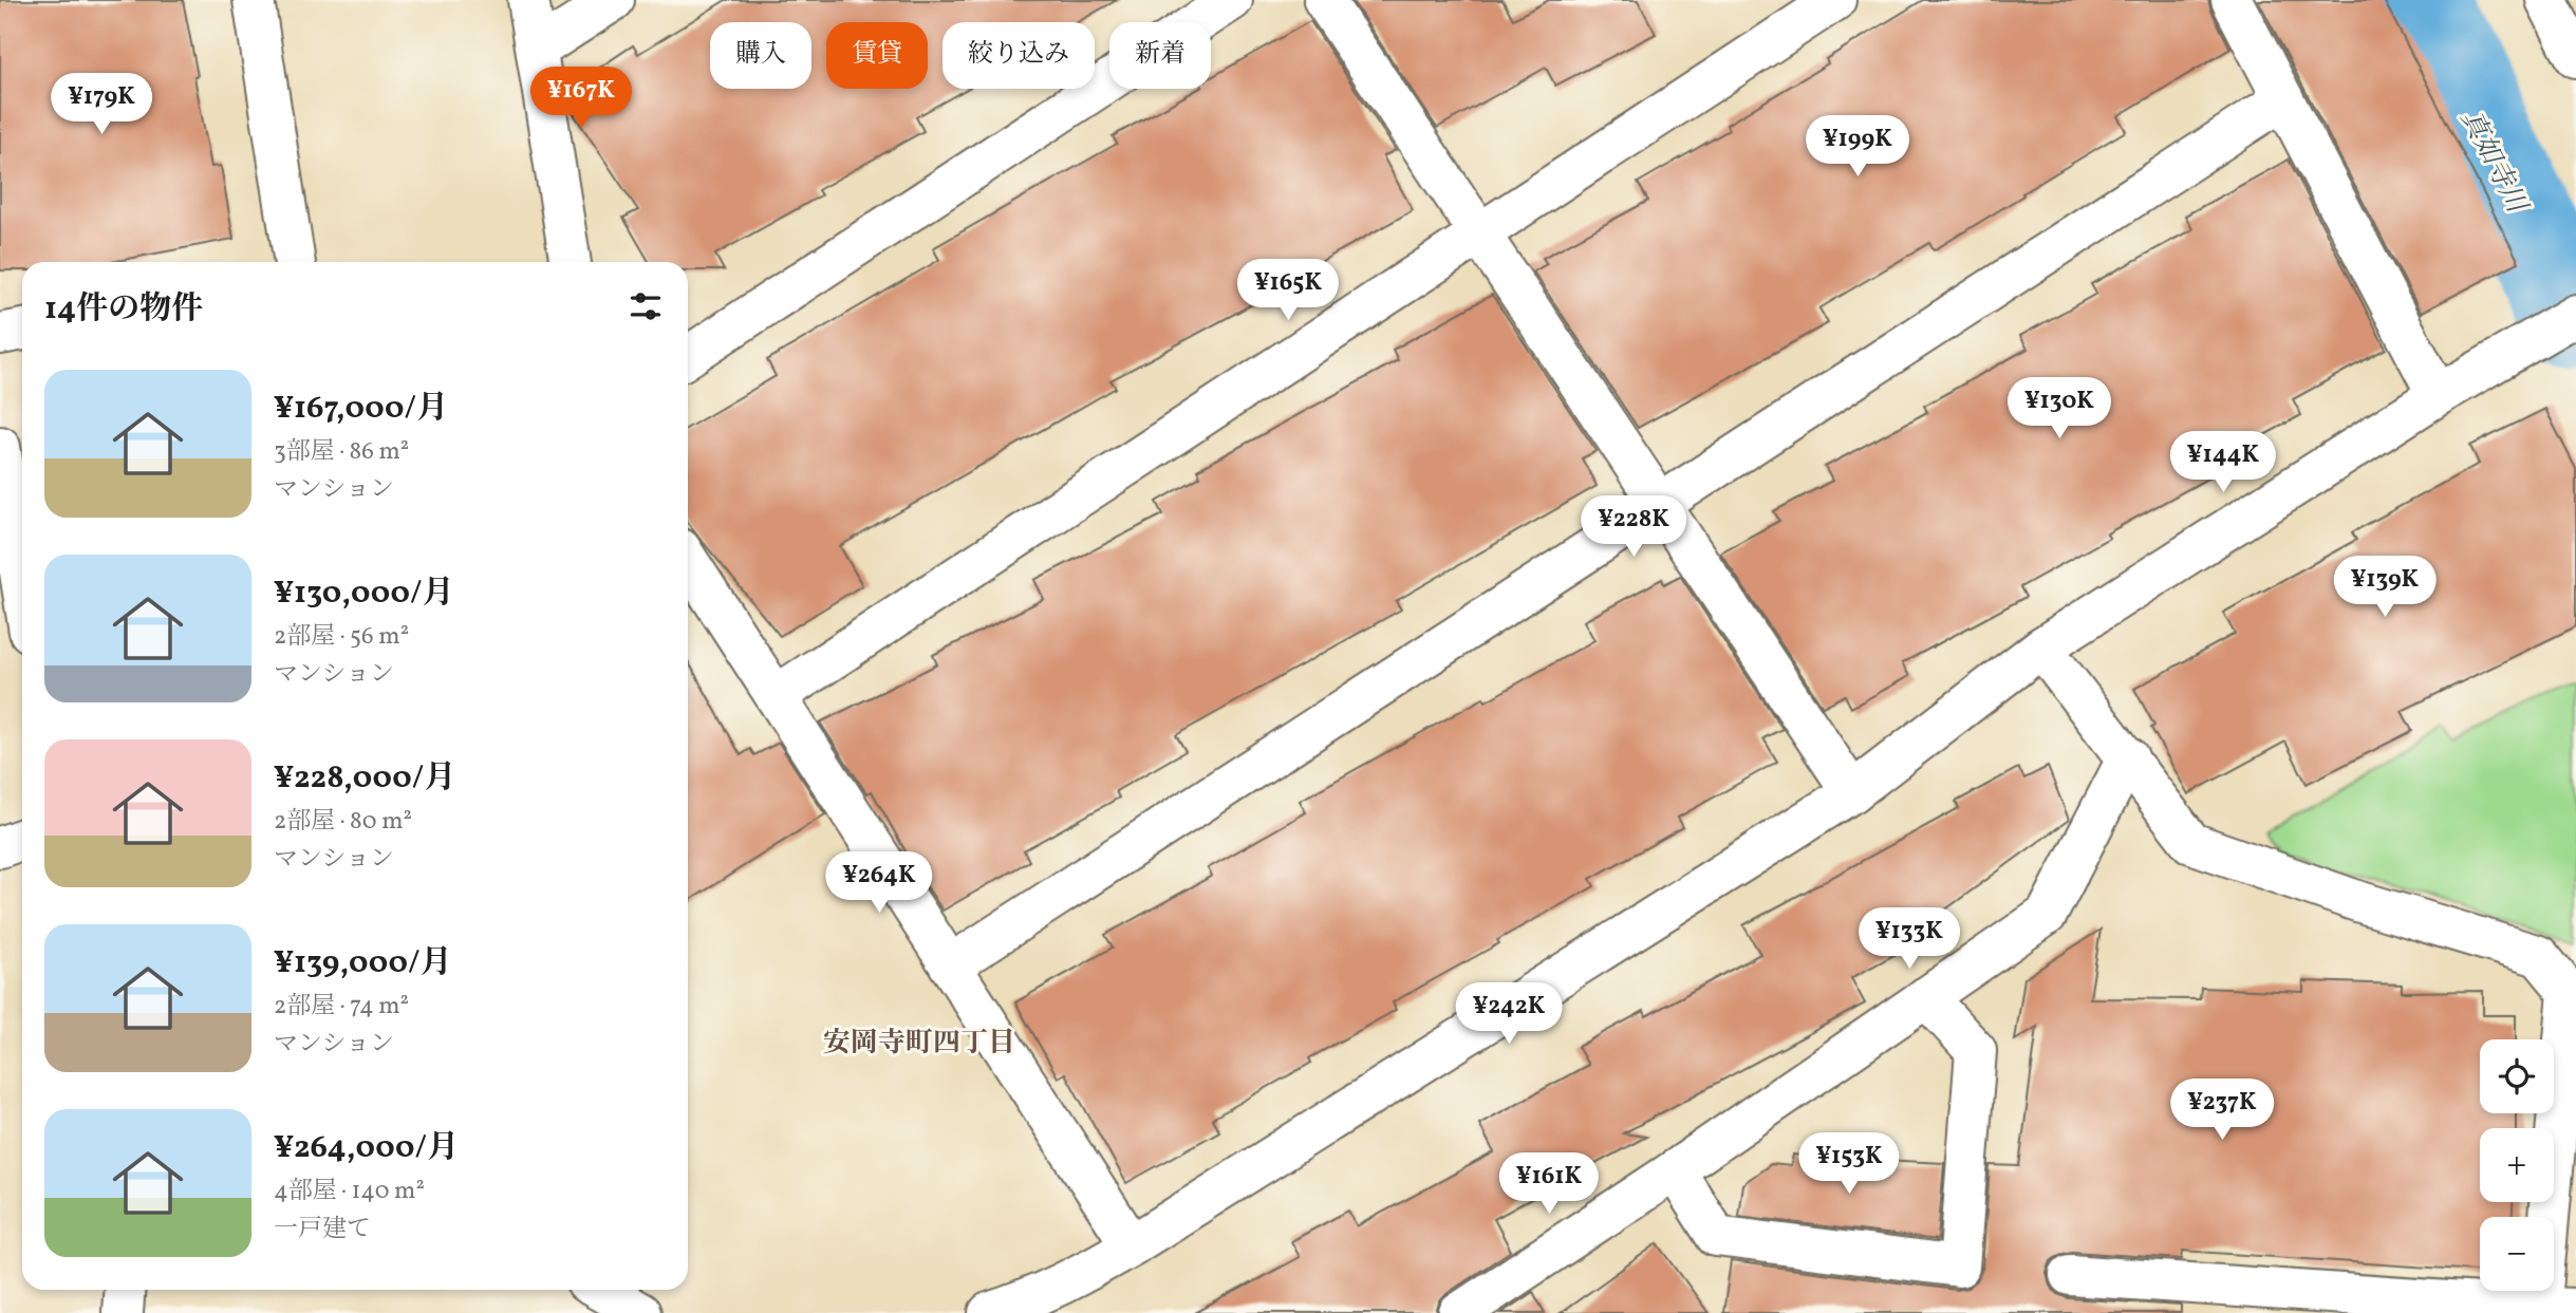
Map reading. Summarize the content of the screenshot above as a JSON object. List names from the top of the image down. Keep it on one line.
{"districts":["安岡寺町四丁目"],"water":["真如寺川"],"page":{"chip":["購入","賃貸","絞り込み","新着"],"price":["¥167K","¥179K","¥199K","¥165K","¥130K","¥144K","¥228K","¥139K","¥264K","¥133K","¥242K","¥237K","¥153K","¥161K"],"heading":"14件の物件","list":[{"name":"¥167,000/月","note":"3部屋 · 86 m² · マンション"},{"name":"¥130,000/月","note":"2部屋 · 56 m² · マンション"},{"name":"¥228,000/月","note":"2部屋 · 80 m² · マンション"},{"name":"¥139,000/月","note":"2部屋 · 74 m² · マンション"},{"name":"¥264,000/月","note":"4部屋 · 140 m² · 一戸建て"}],"map_buttons":["+","−"]}}
